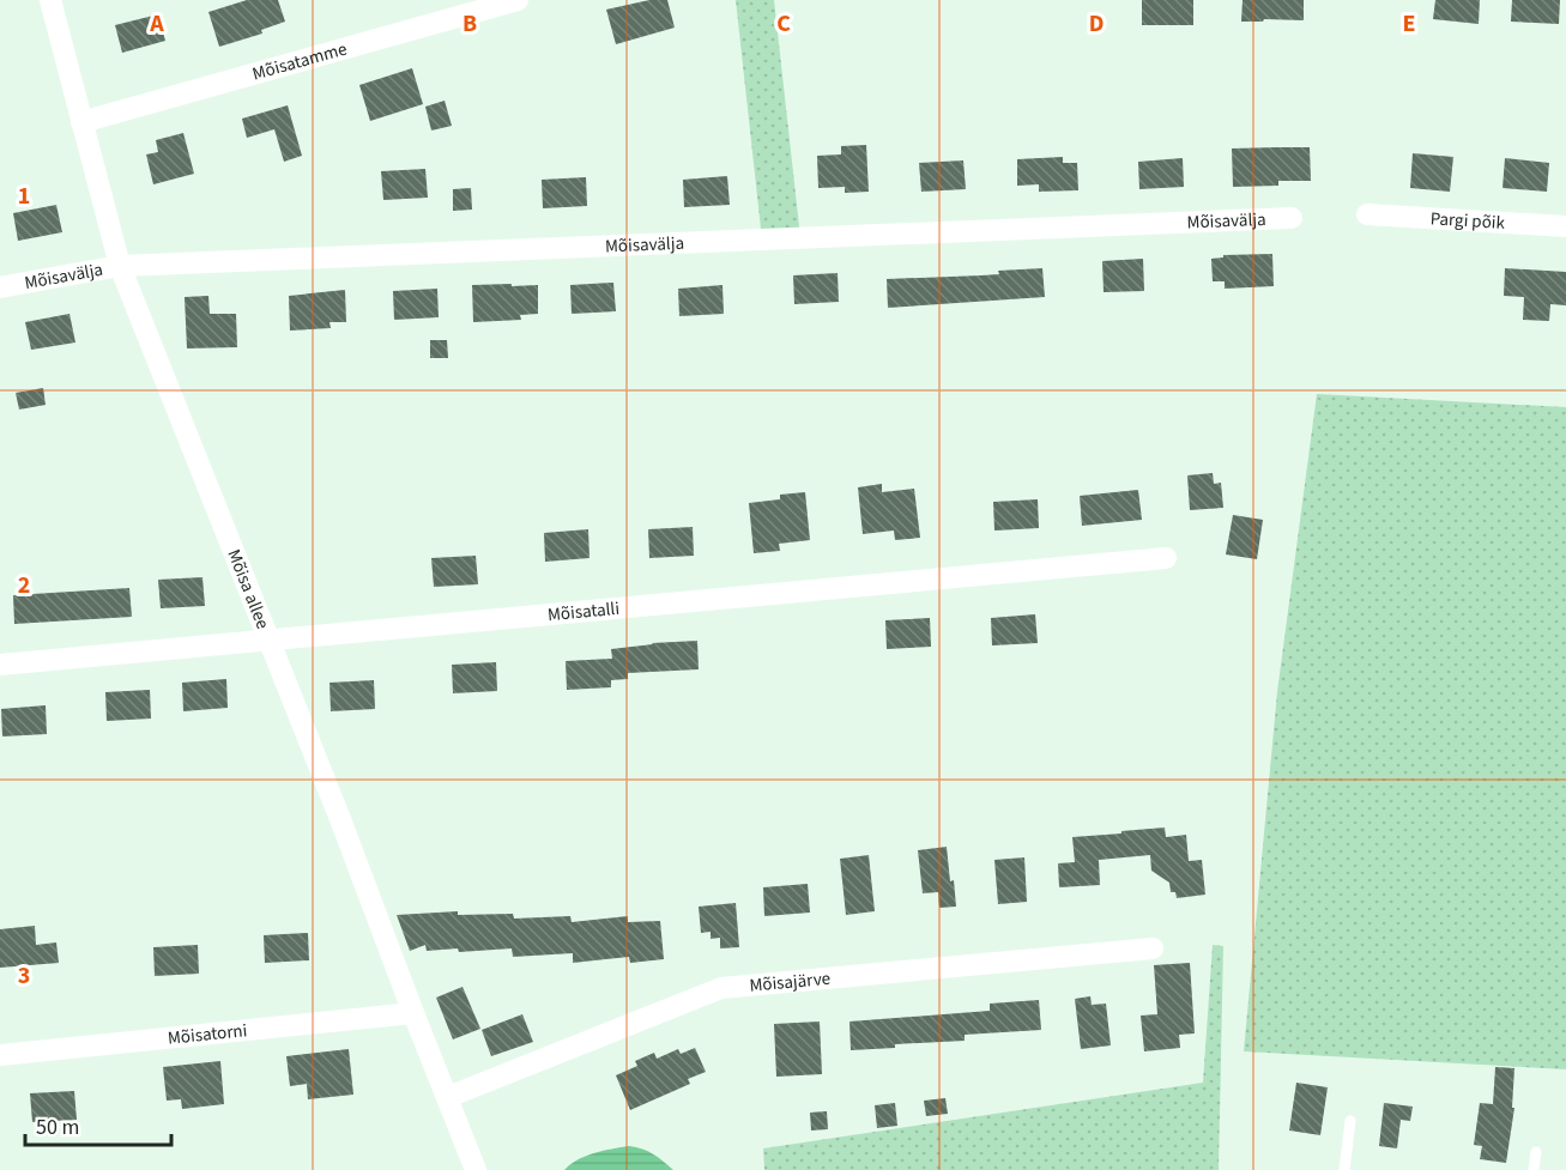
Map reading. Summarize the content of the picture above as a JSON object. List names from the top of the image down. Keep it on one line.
{"streets":{"street":["Mõisatamme","Mõisavälja","Pargi põik","Mõisa allee","Mõisatalli","Mõisajärve","Mõisatorni"]},"crossings":[["Mõisatamme","Mõisa allee"],["Mõisavälja","Mõisa allee"],["Mõisa allee","Mõisatalli"],["Mõisa allee","Mõisajärve"],["Mõisa allee","Mõisatorni"]],"scale_bar":"50 m","grid":{"columns":["A","B","C","D","E"],"rows":["1","2","3"]}}
